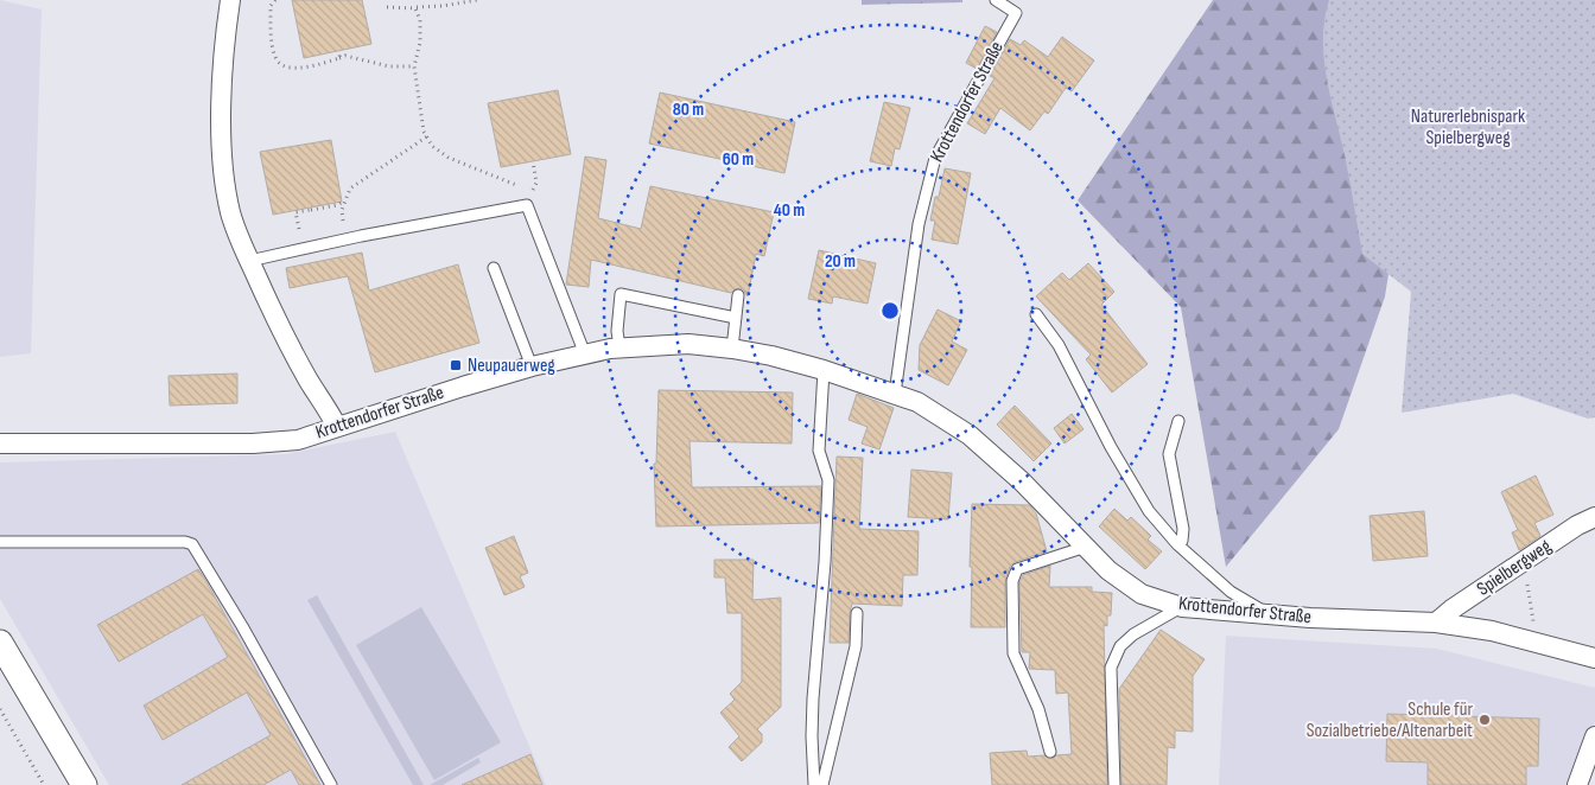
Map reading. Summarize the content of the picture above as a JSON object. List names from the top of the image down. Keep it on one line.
{"streets":{"street":["Krottendorfer Straße","Spielbergweg"]},"crossings":[["Krottendorfer Straße","Spielbergweg"]],"parks":["Naturerlebnispark Spielbergweg"],"places":{"transit":["Neupauerweg"],"other":["Schule für Sozialbetriebe/Altenarbeit"]},"rings":["80 m","60 m","40 m","20 m"]}
